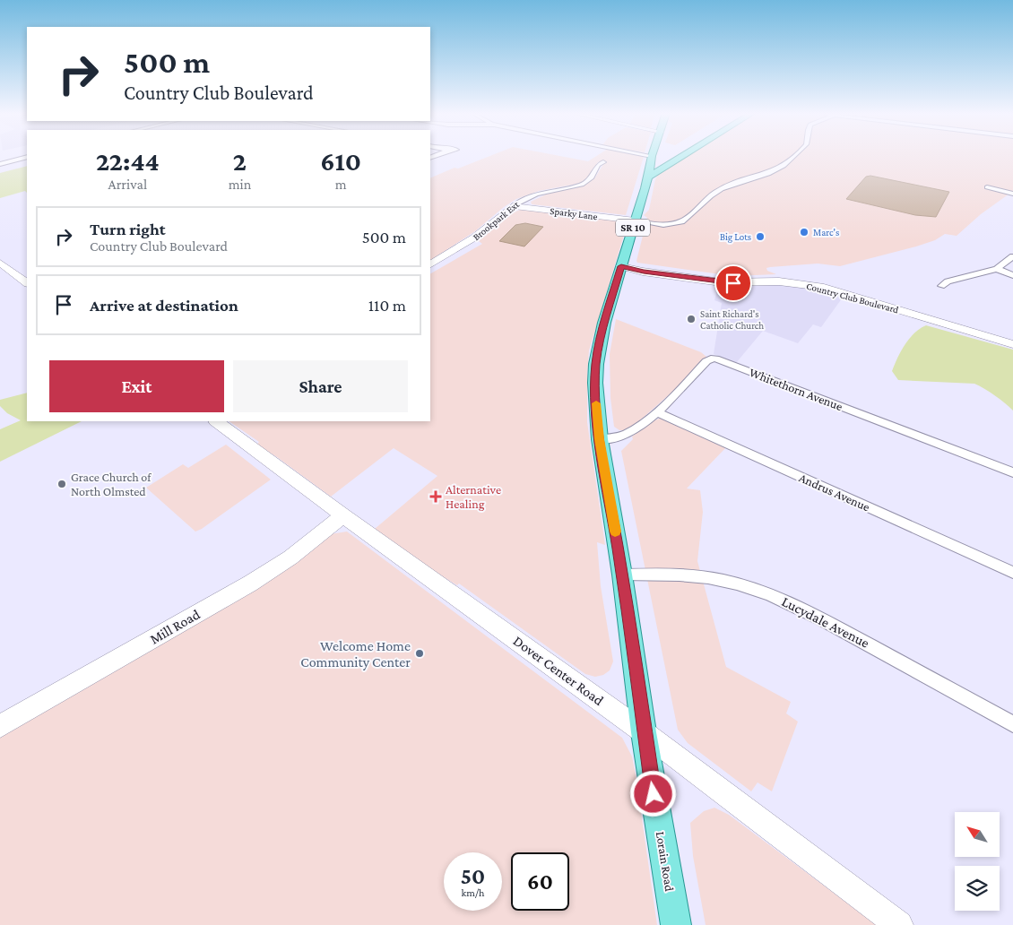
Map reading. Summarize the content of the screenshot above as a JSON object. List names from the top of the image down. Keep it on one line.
{"streets":{"main road":["SR 10","Lorain Road"],"street":["Sparky Lane","Brookpark Ext","Country Club Boulevard","Whitethorn Avenue","Andrus Avenue","Lucydale Avenue","Mill Road","Dover Center Road"]},"crossings":[["Sparky Lane","Brookpark Ext"],["Sparky Lane","Lorain Road"],["Country Club Boulevard","Lorain Road"],["Whitethorn Avenue","Andrus Avenue"],["Whitethorn Avenue","Lorain Road"],["Lucydale Avenue","Lorain Road"],["Mill Road","Dover Center Road"],["Dover Center Road","Lorain Road"]],"places":{"other":["Marc's","Big Lots","Saint Richard's Catholic Church","Grace Church of North Olmsted","Welcome Home Community Center"],"health":["Alternative Healing"]},"north":"top left","page":{"turn":["500 m","Country Club Boulevard"],"eta":["22:44","Arrival","2","min","610","m"],"list":[{"name":"Turn right","note":"Country Club Boulevard","value":"500 m"},{"name":"Arrive at destination","value":"110 m"}],"buttons":["Exit","Share"],"speed":"50 km/h","limit":"60"}}
